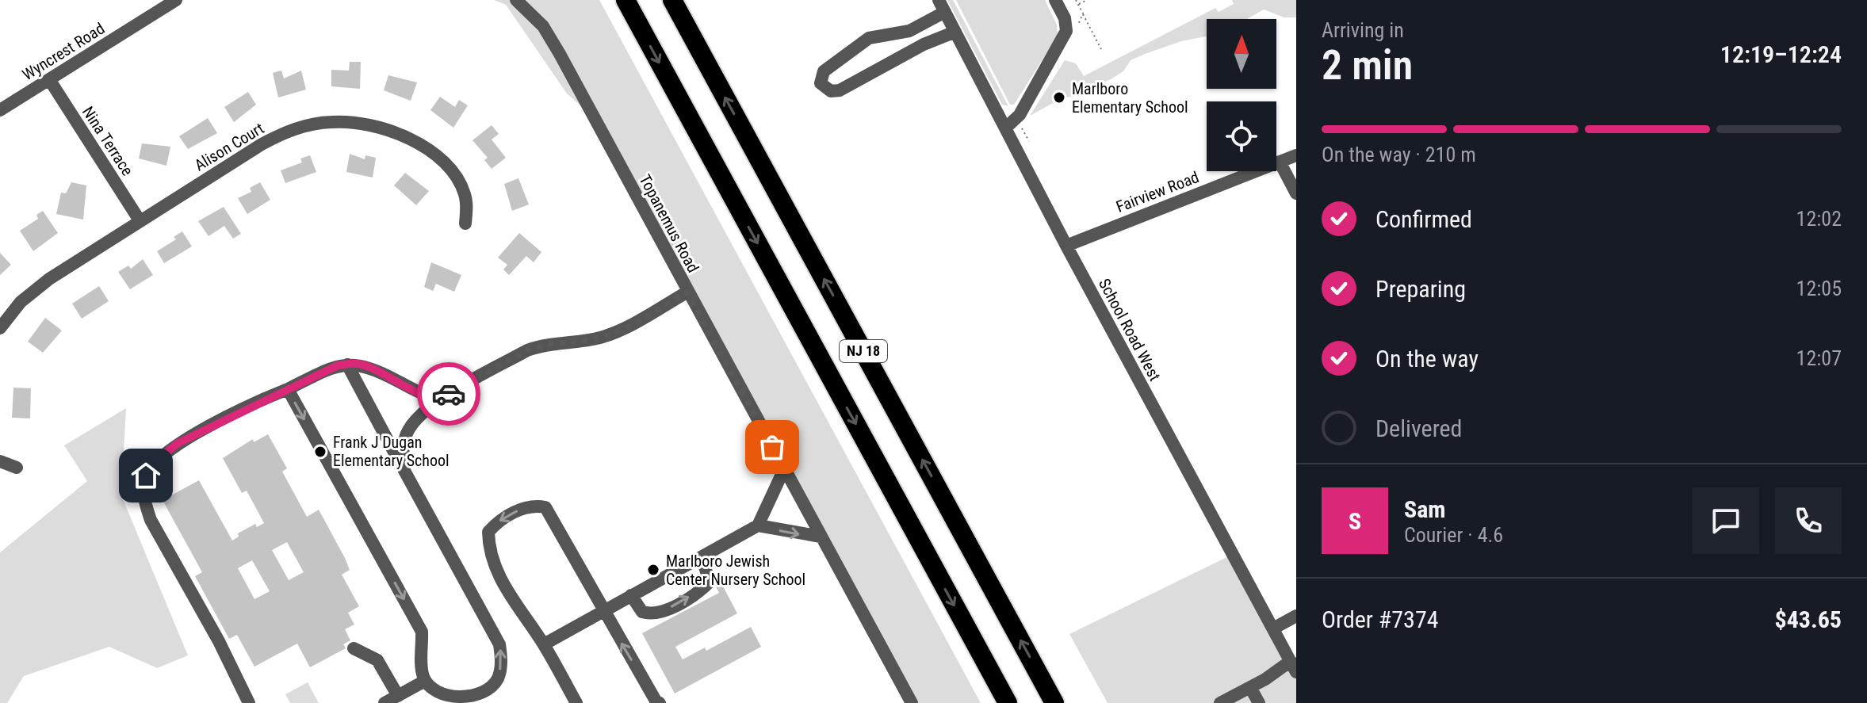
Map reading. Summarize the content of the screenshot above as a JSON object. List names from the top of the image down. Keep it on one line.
{"streets":{"highway":["NJ 18"],"street":["Wyncrest Road","Nina Terrace","Alison Court","Fairview Road","Topanemus Road","School Road West"]},"crossings":[["Wyncrest Road","Nina Terrace"],["Nina Terrace","Alison Court"],["Fairview Road","School Road West"]],"places":["Marlboro Elementary School","Frank J Dugan Elementary School","Marlboro Jewish Center Nursery School"],"north":"top","page":{"heading":["2 min","Arriving in","12:19–12:24"],"panel":["Sam","Courier · 4.6","Order #7374","$43.65"],"bar":"On the way · 210 m","list":[["Confirmed","12:02"],["Preparing","12:05"],["On the way","12:07"],"Delivered"],"round":"S"}}
